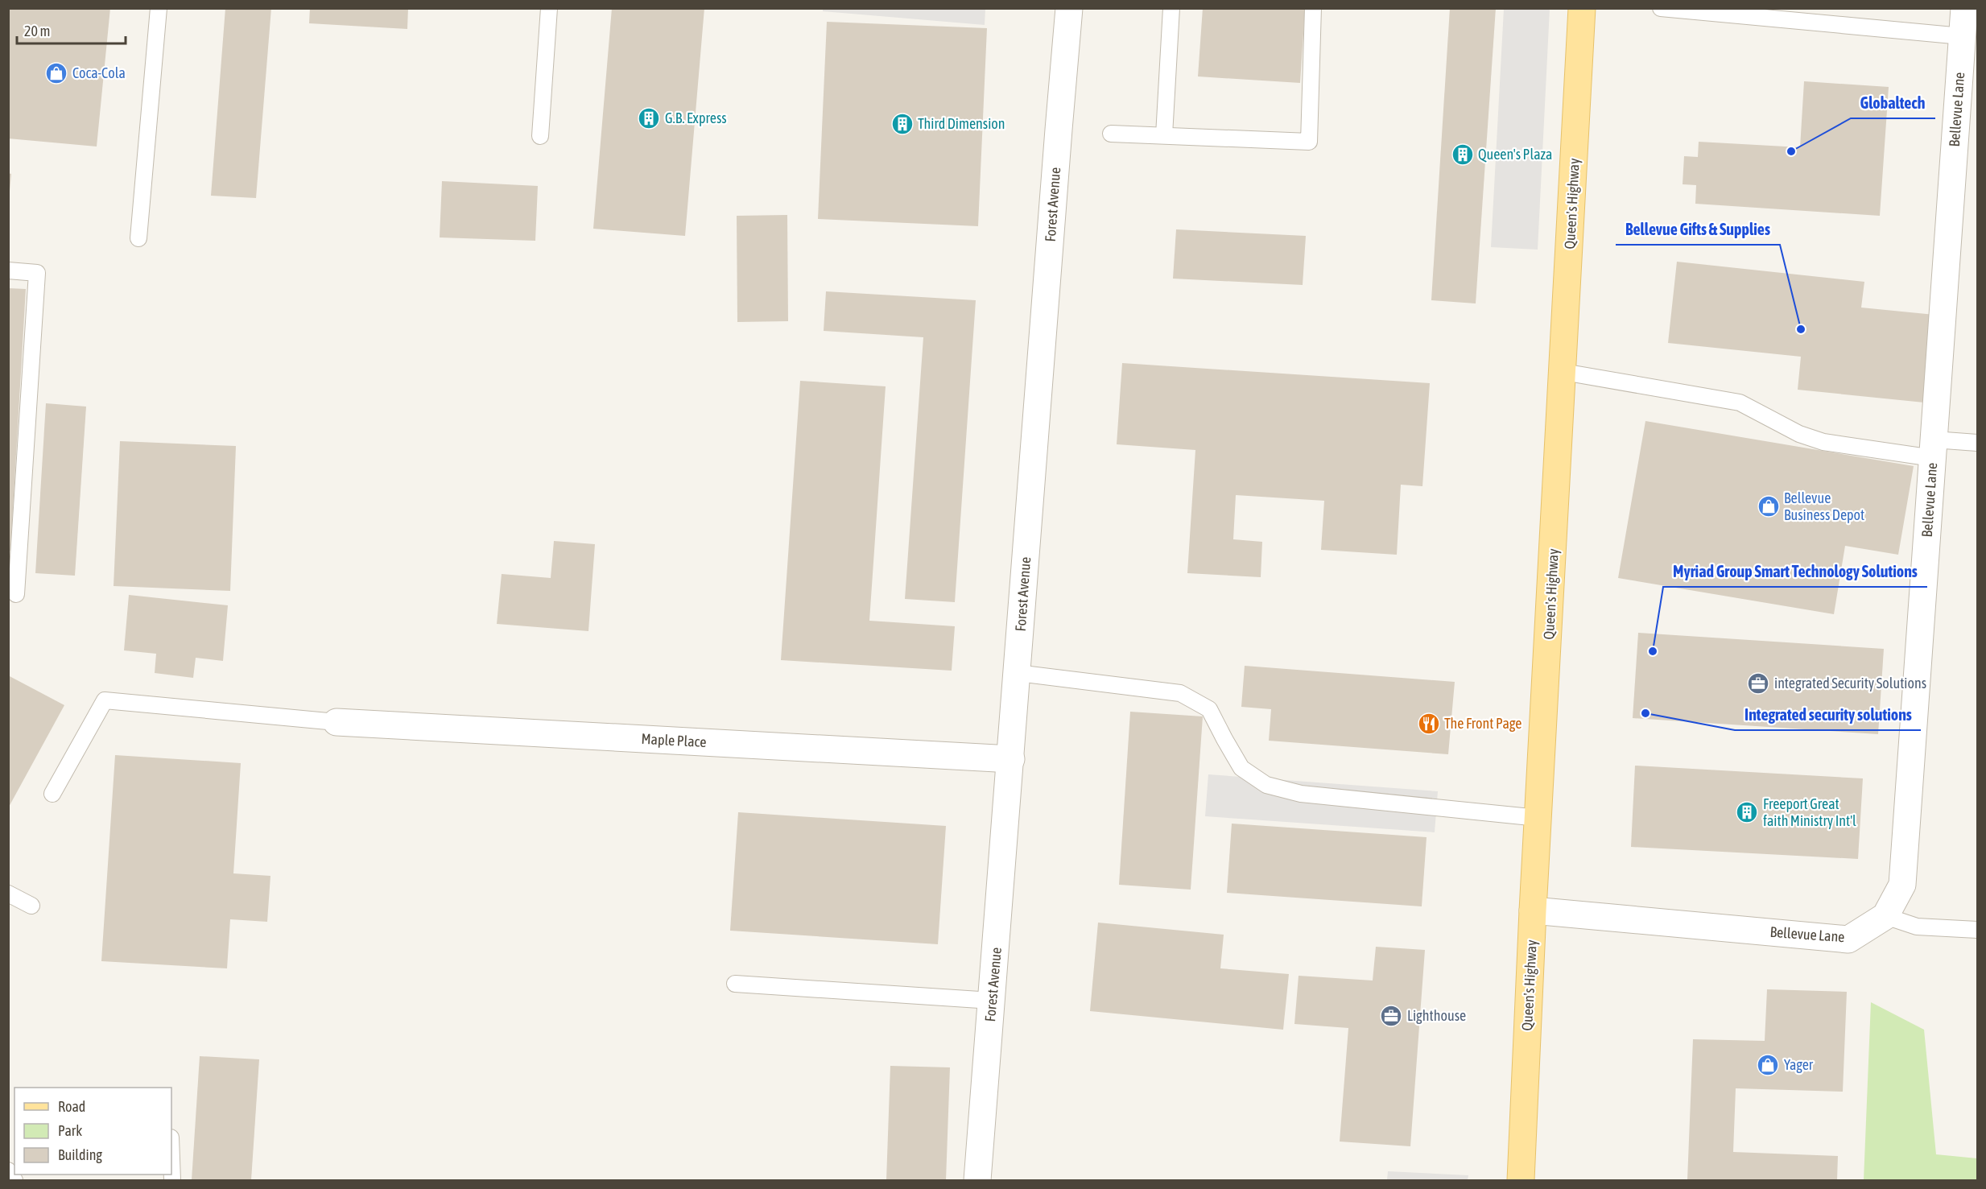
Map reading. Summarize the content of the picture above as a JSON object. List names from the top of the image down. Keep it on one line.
{"streets":{"main road":["Queen's Highway"],"street":["Bellevue Lane","Forest Avenue","Maple Place"]},"crossings":[["Bellevue Lane","Queen's Highway"],["Forest Avenue","Maple Place"]],"places":{"shop":["Coca-Cola","Bellevue Business Depot","Yager"],"building":["G.B. Express","Third Dimension","Queen's Plaza","Freeport Great faith Ministry Int'l"],"other":["Globaltech","Bellevue Gifts & Supplies","Myriad Group Smart Technology Solutions","Integrated security solutions"],"office":["integrated Security Solutions","Lighthouse"],"restaurant":["The Front Page"]},"legend":["Road","Park","Building"],"scale_bar":"20 m"}
